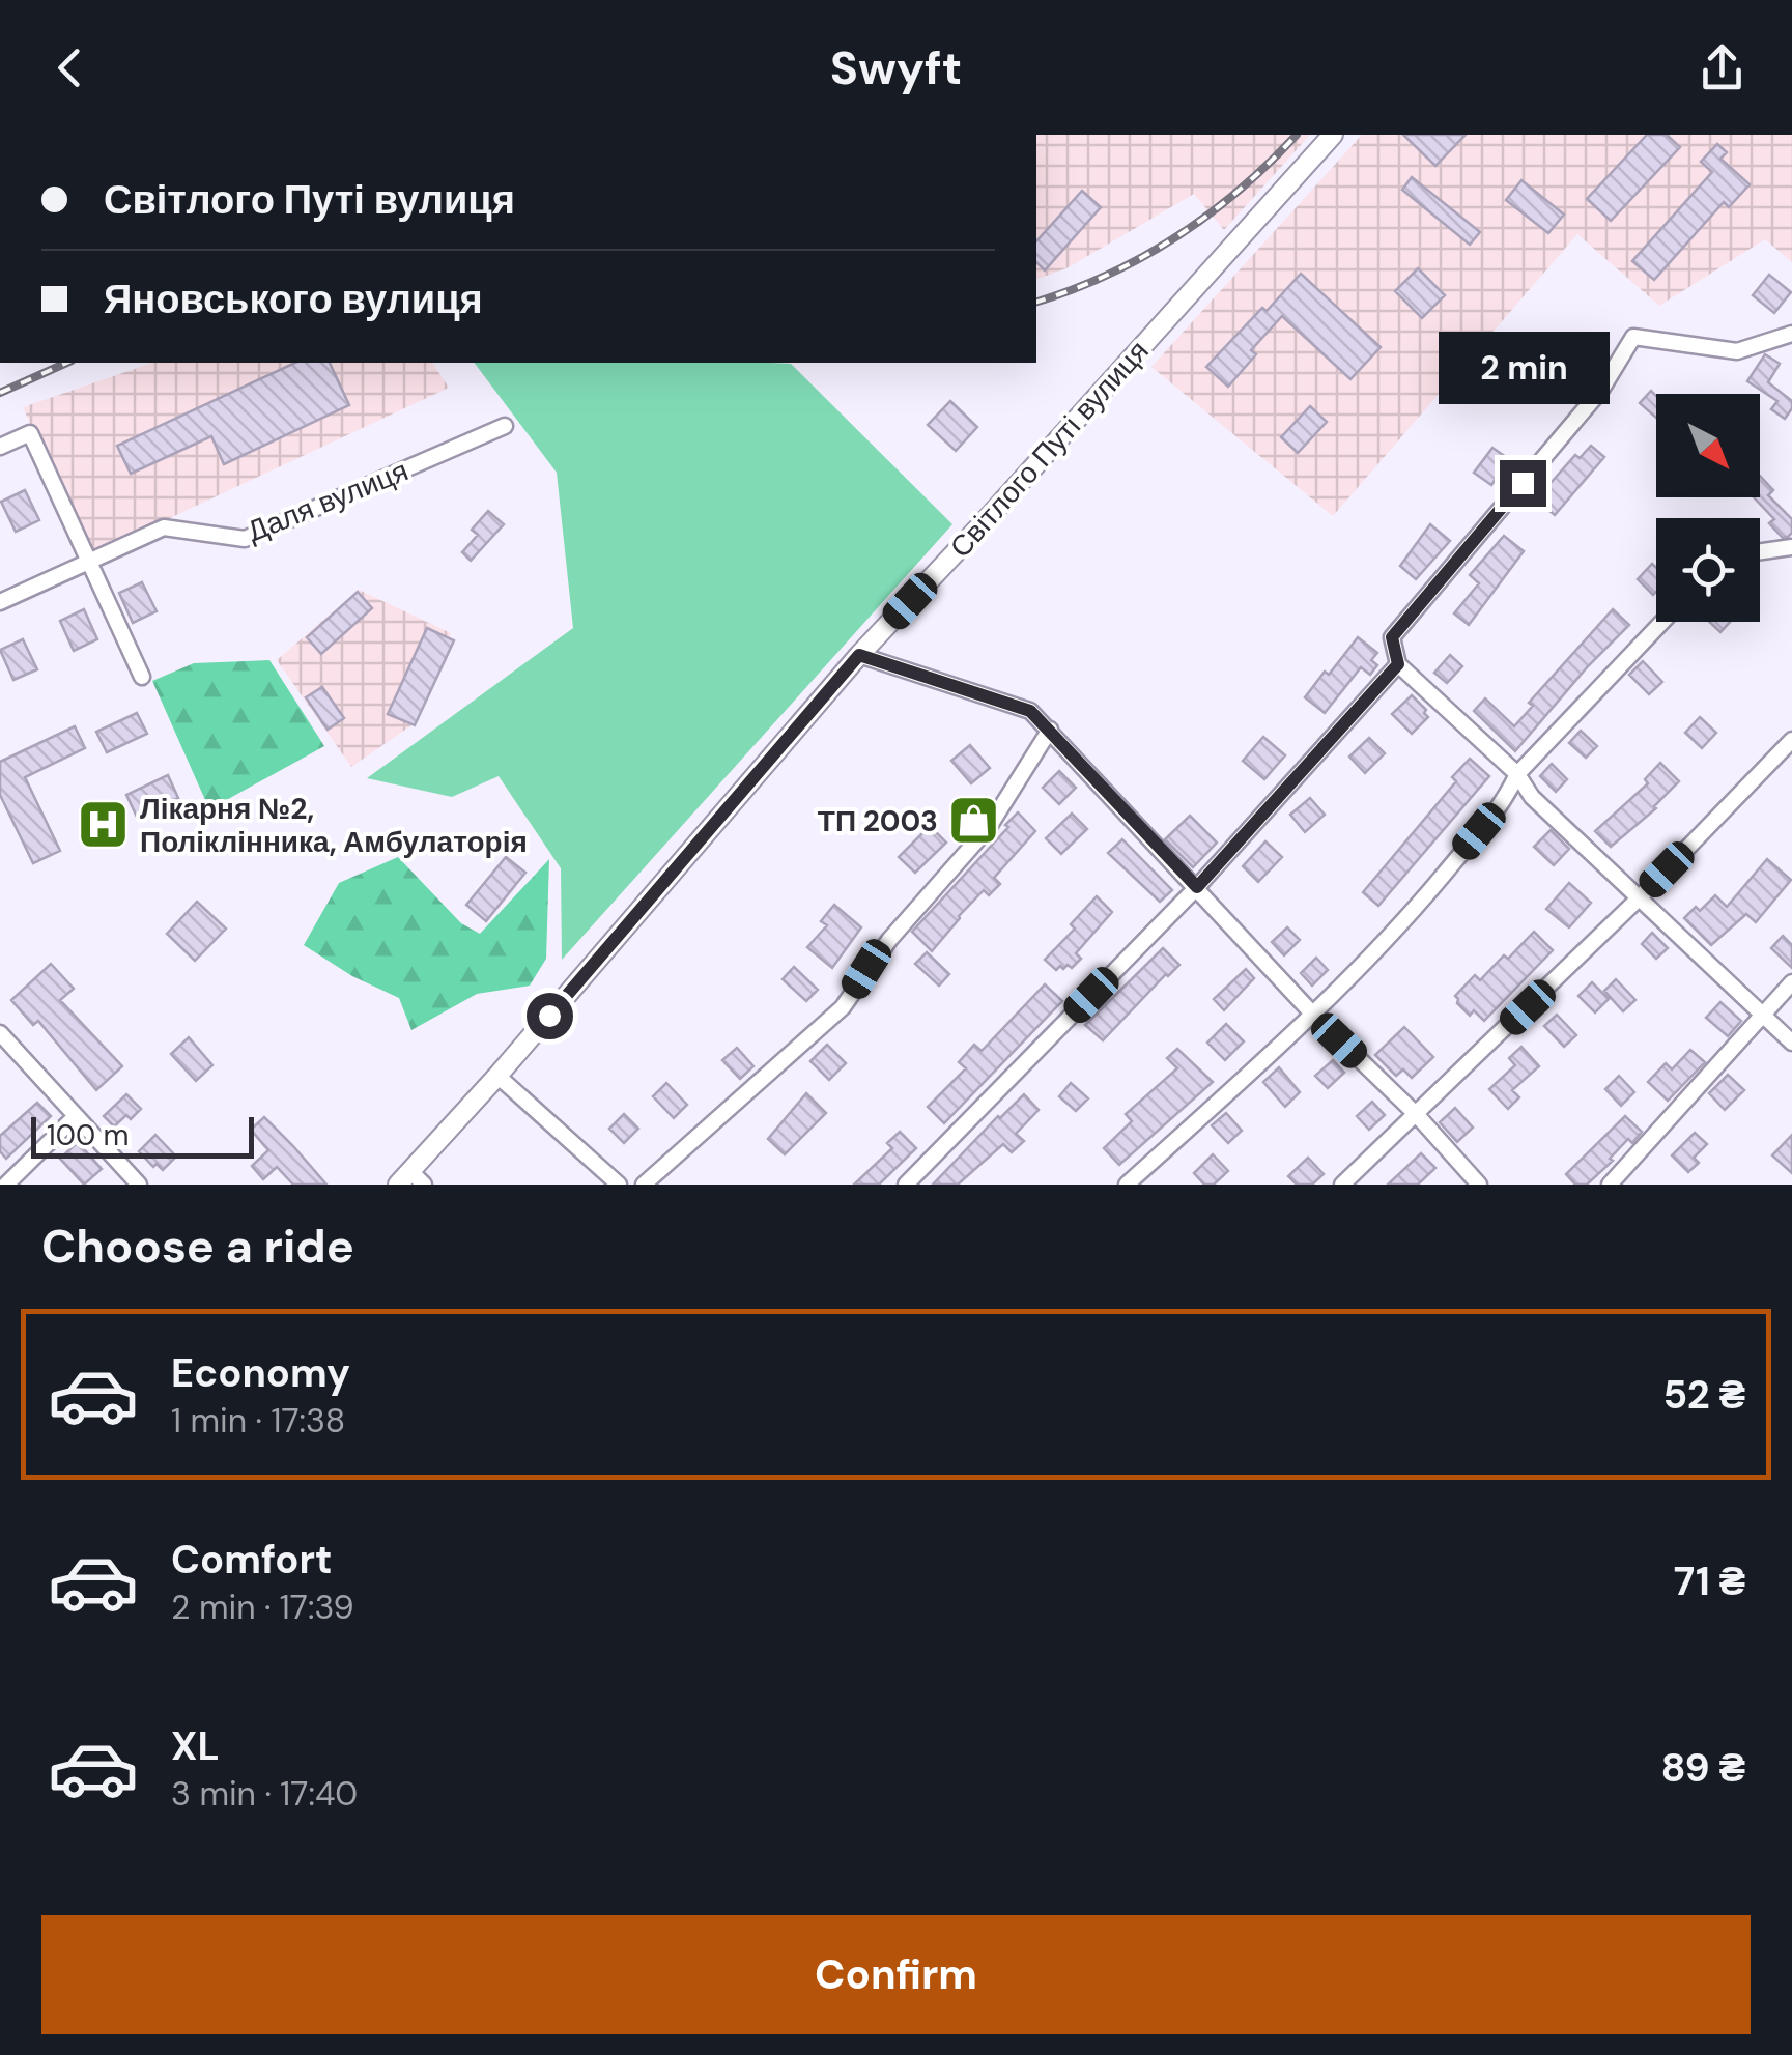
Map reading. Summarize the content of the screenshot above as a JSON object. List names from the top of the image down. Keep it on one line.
{"streets":{"main road":["Світлого Путі вулиця"],"street":["Даля вулиця"]},"places":{"shop":["ТП 2003"],"hospital":["Лікарня №2, Поліклінника, Амбулаторія"]},"scale_bar":"100 m","north":"bottom right","page":{"header":"Swyft","banner":["Світлого Путі вулиця","Яновського вулиця"],"bubble":"2 min","scale":"100 m","heading":"Choose a ride","list":[{"name":"Economy","note":"1 min · 17:38","value":"52 ₴"},{"name":"Comfort","note":"2 min · 17:39","value":"71 ₴"},{"name":"XL","note":"3 min · 17:40","value":"89 ₴"}],"buttons":"Confirm"}}
